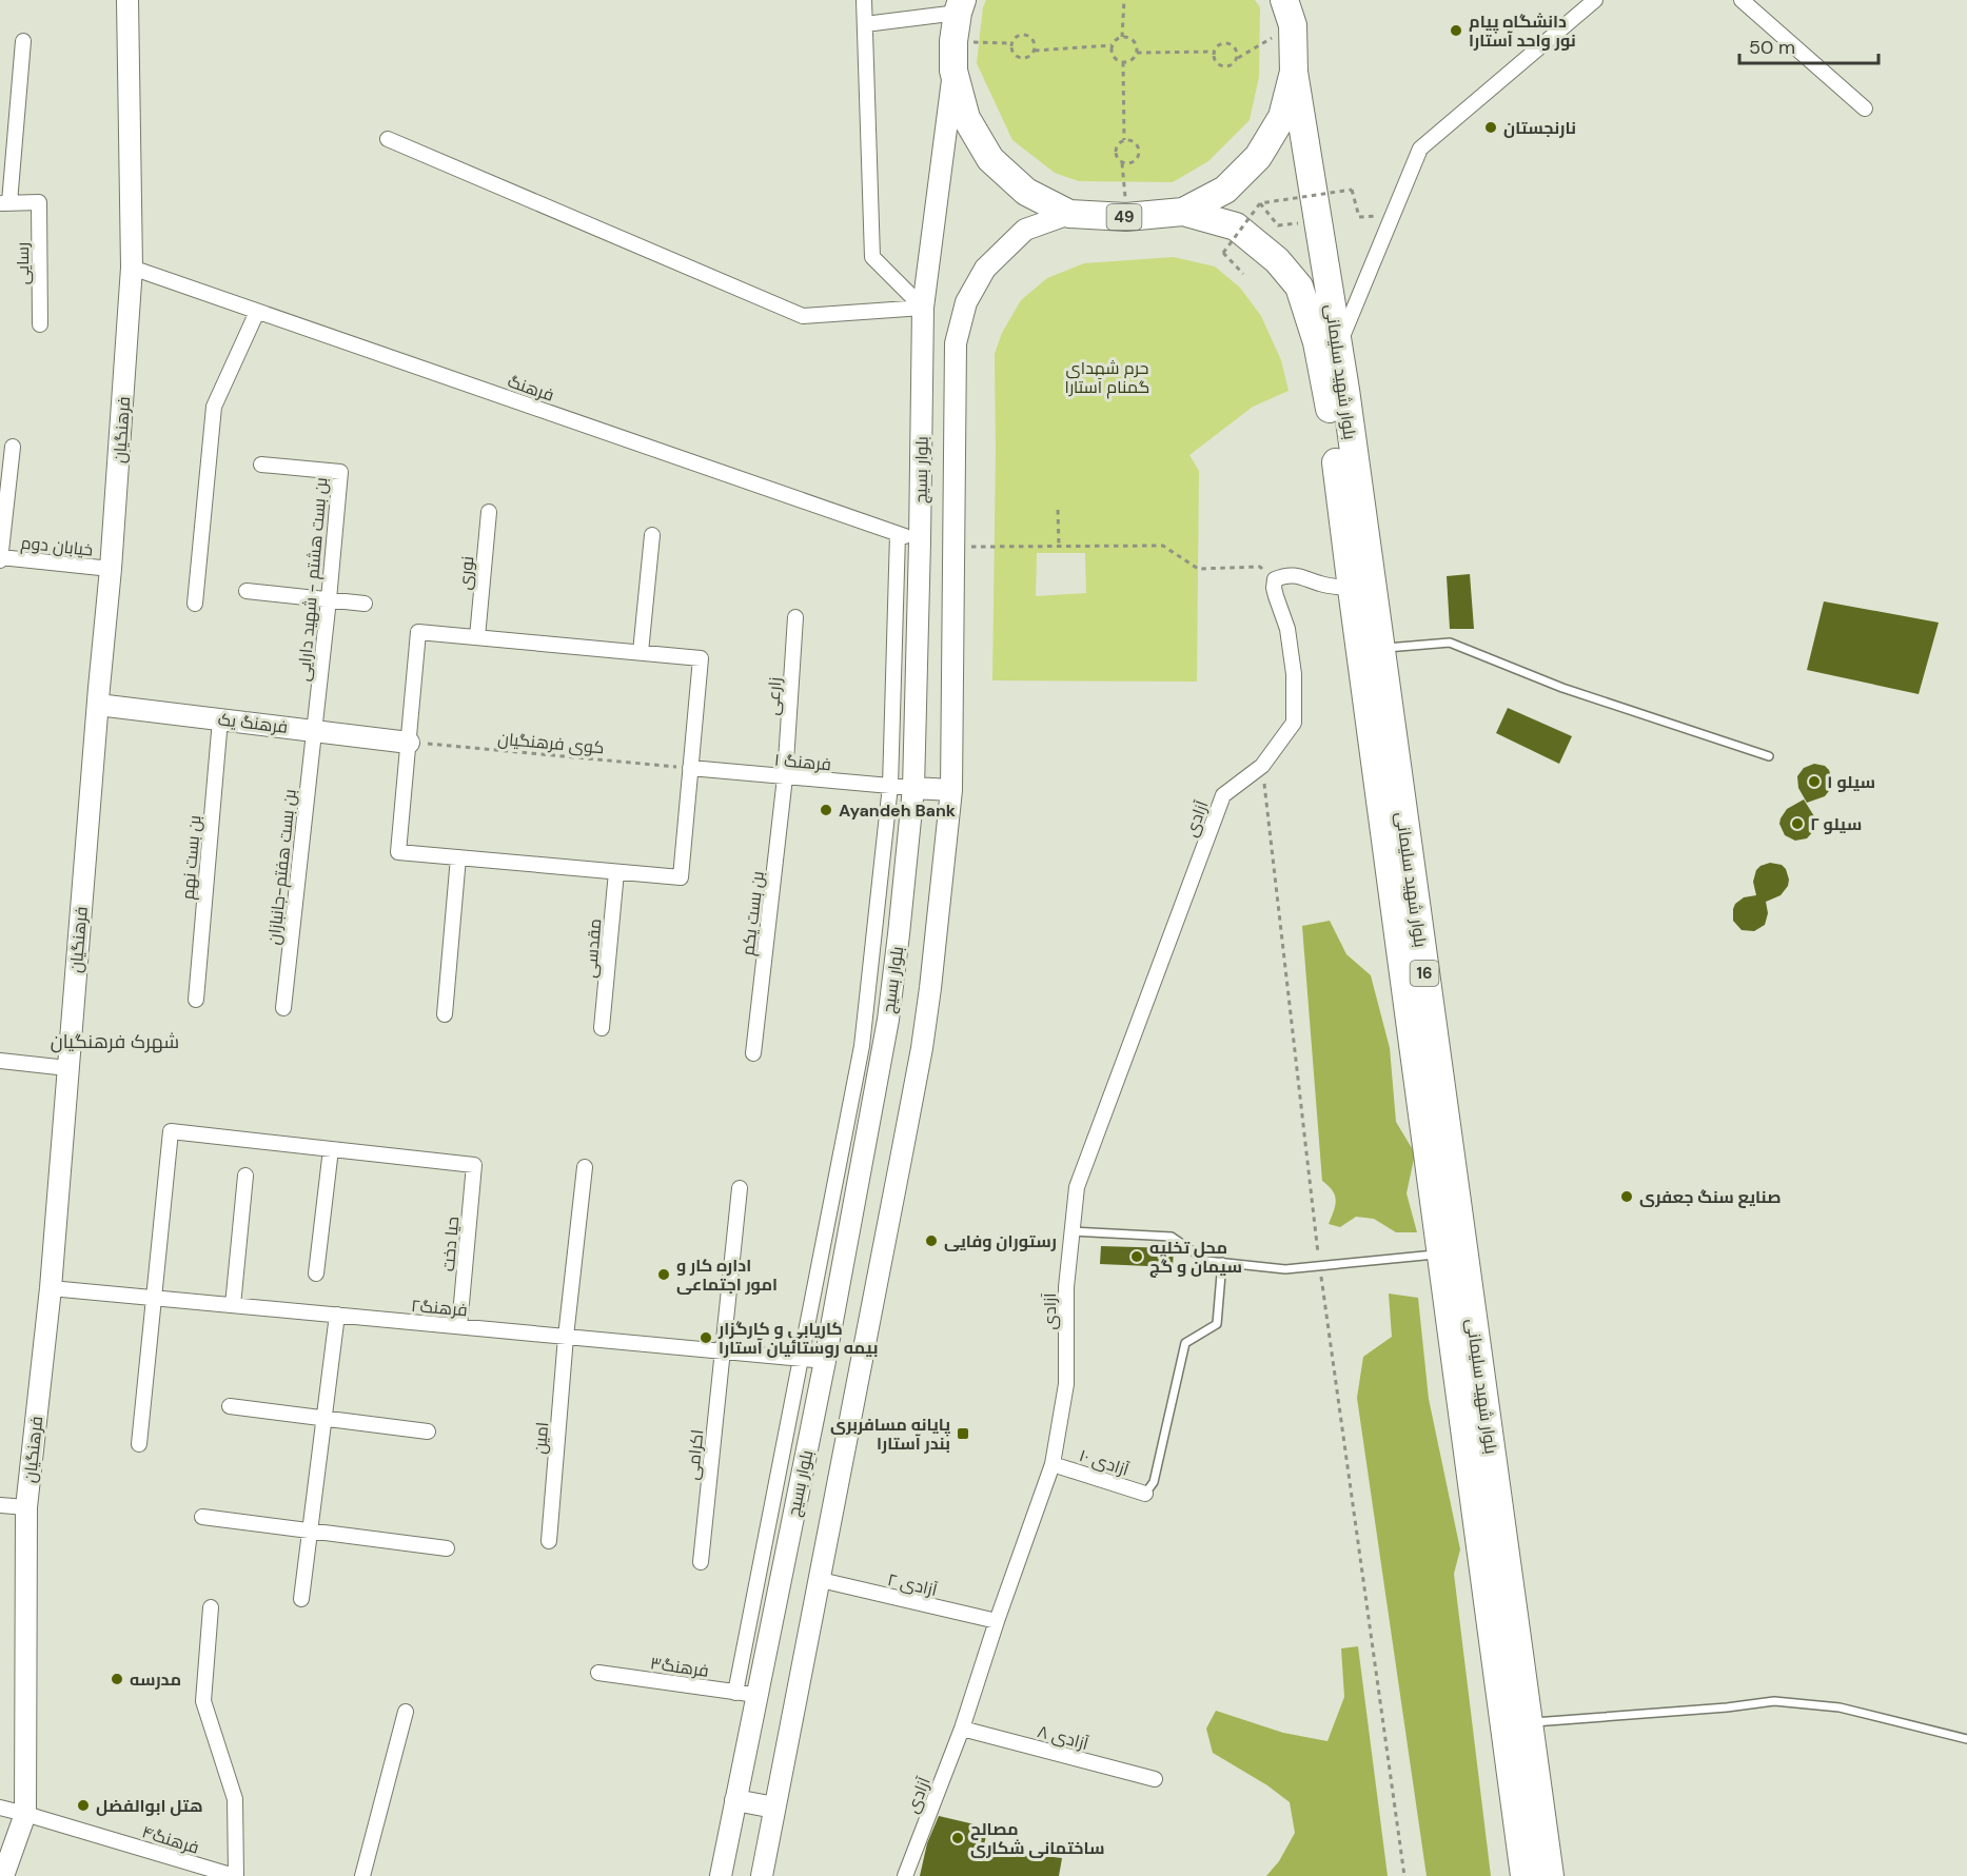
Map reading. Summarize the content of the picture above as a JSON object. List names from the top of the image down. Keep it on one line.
{"streets":{"highway":["49","بلوار شهید سلیمانی","16"],"main road":["فرهنگیان","بلوار بسیج","فرهنگ یک"],"street":["رسایی","فرهنگ","خیابان دوم","نوری","بن بست هشتم - شهید دارایی","زارعی","فرهنگ ۱","آزادی","بن بست نهم","بن بست هفتم-جانبازان","بن بست یکم","مقدسی","حیا دخت","فرهنگ۲","امین","اکرامی","آزادی ۱۰","آزادی ۲","فرهنگ۳","آزادی ۸","فرهنگ۴"],"path":["کوی فرهنگیان"]},"crossings":[["49","بلوار شهید سلیمانی"],["49","بلوار بسیج"],["فرهنگ","فرهنگیان"],["فرهنگ","بلوار بسیج"],["فرهنگیان","خیابان دوم"],["فرهنگیان","فرهنگ یک"],["فرهنگیان","فرهنگ۲"],["فرهنگیان","فرهنگ۴"],["بلوار بسیج","فرهنگ ۱"],["بلوار بسیج","فرهنگ۲"],["بلوار بسیج","آزادی ۲"],["بلوار بسیج","فرهنگ۳"],["بن بست هشتم - شهید دارایی","فرهنگ یک"],["بن بست هشتم - شهید دارایی","بن بست هفتم-جانبازان"],["زارعی","فرهنگ ۱"],["زارعی","بن بست یکم"],["فرهنگ یک","کوی فرهنگیان"],["فرهنگ یک","بن بست نهم"],["فرهنگ یک","بن بست هفتم-جانبازان"],["کوی فرهنگیان","فرهنگ ۱"],["فرهنگ ۱","بن بست یکم"],["آزادی","آزادی ۱۰"],["آزادی","آزادی ۲"],["آزادی","آزادی ۸"],["حیا دخت","فرهنگ۲"],["فرهنگ۲","امین"],["فرهنگ۲","اکرامی"]],"districts":["شهرک فرهنگیان"],"parks":["حرم شهدای گمنام آستارا"],"places":{"other":["دانشگاه پیام نور واحد آستارا","نارنجستان","سیلو ۱","Ayandeh Bank","سیلو ۲","صنایع سنگ جعفری","رستوران وفایی","محل تخلیه سیمان و گچ","اداره کار و امور اجتماعی","کاریابی و کارگزار بیمه روستائیان آستارا","مدرسه","هتل ابوالفضل","مصالح ساختمانی شکاری"],"transit":["پایانه مسافربری بندر آستارا"]},"scale_bar":"50 m"}
